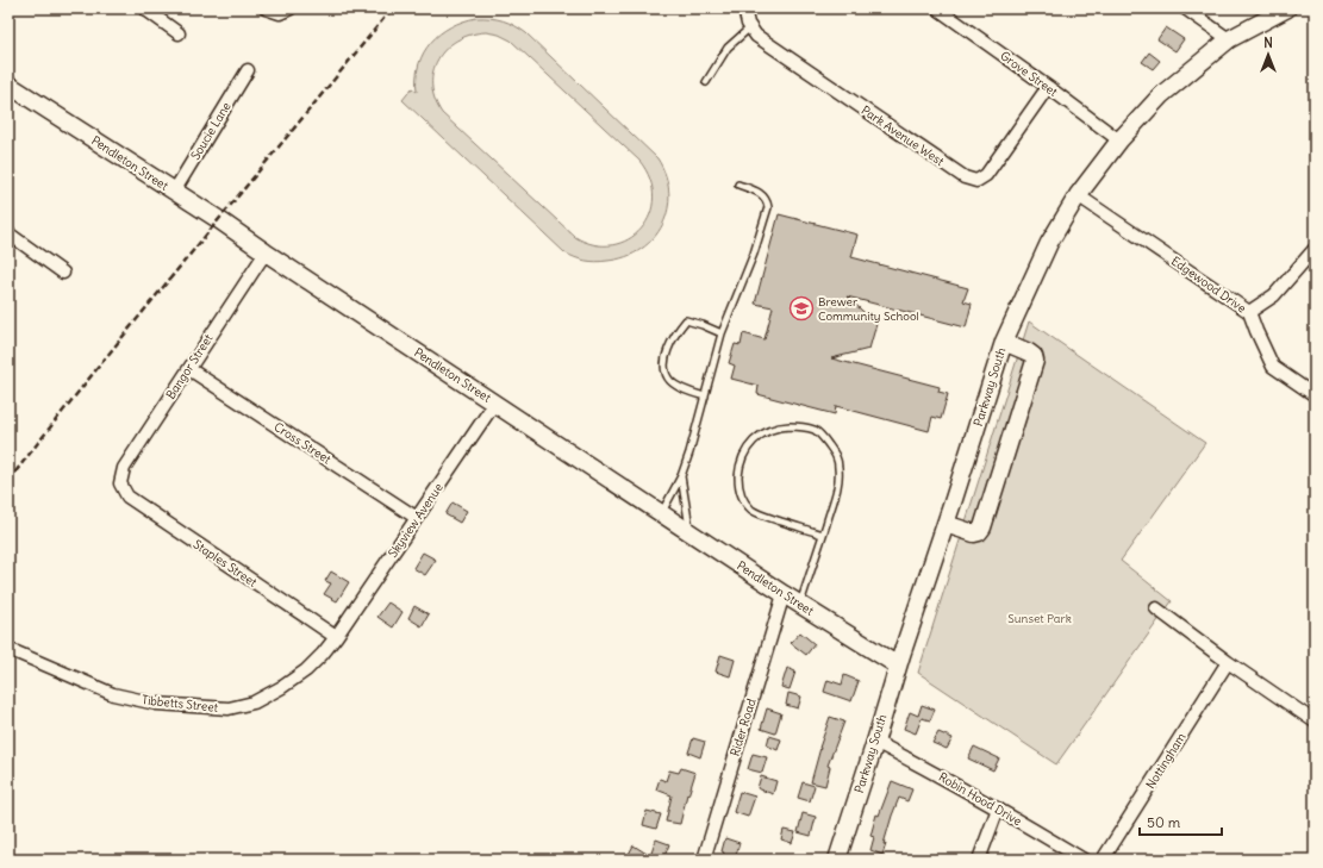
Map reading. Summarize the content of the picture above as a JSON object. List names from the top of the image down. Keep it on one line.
{"streets":{"street":["Grove Street","Soucie Lane","Park Avenue West","Pendleton Street","Edgewood Drive","Bangor Street","Parkway South","Cross Street","Skyview Avenue","Staples Street","Tibbetts Street","Rider Road","Nottingham","Robin Hood Drive"]},"crossings":[["Grove Street","Park Avenue West"],["Grove Street","Parkway South"],["Soucie Lane","Pendleton Street"],["Pendleton Street","Bangor Street"],["Pendleton Street","Parkway South"],["Pendleton Street","Skyview Avenue"],["Pendleton Street","Rider Road"],["Edgewood Drive","Parkway South"],["Bangor Street","Cross Street"],["Bangor Street","Staples Street"],["Parkway South","Robin Hood Drive"],["Cross Street","Skyview Avenue"],["Skyview Avenue","Staples Street"],["Skyview Avenue","Tibbetts Street"],["Staples Street","Tibbetts Street"]],"parks":["Sunset Park"],"places":{"school or university":["Brewer Community School"]},"scale_bar":"50 m","north":"top"}
